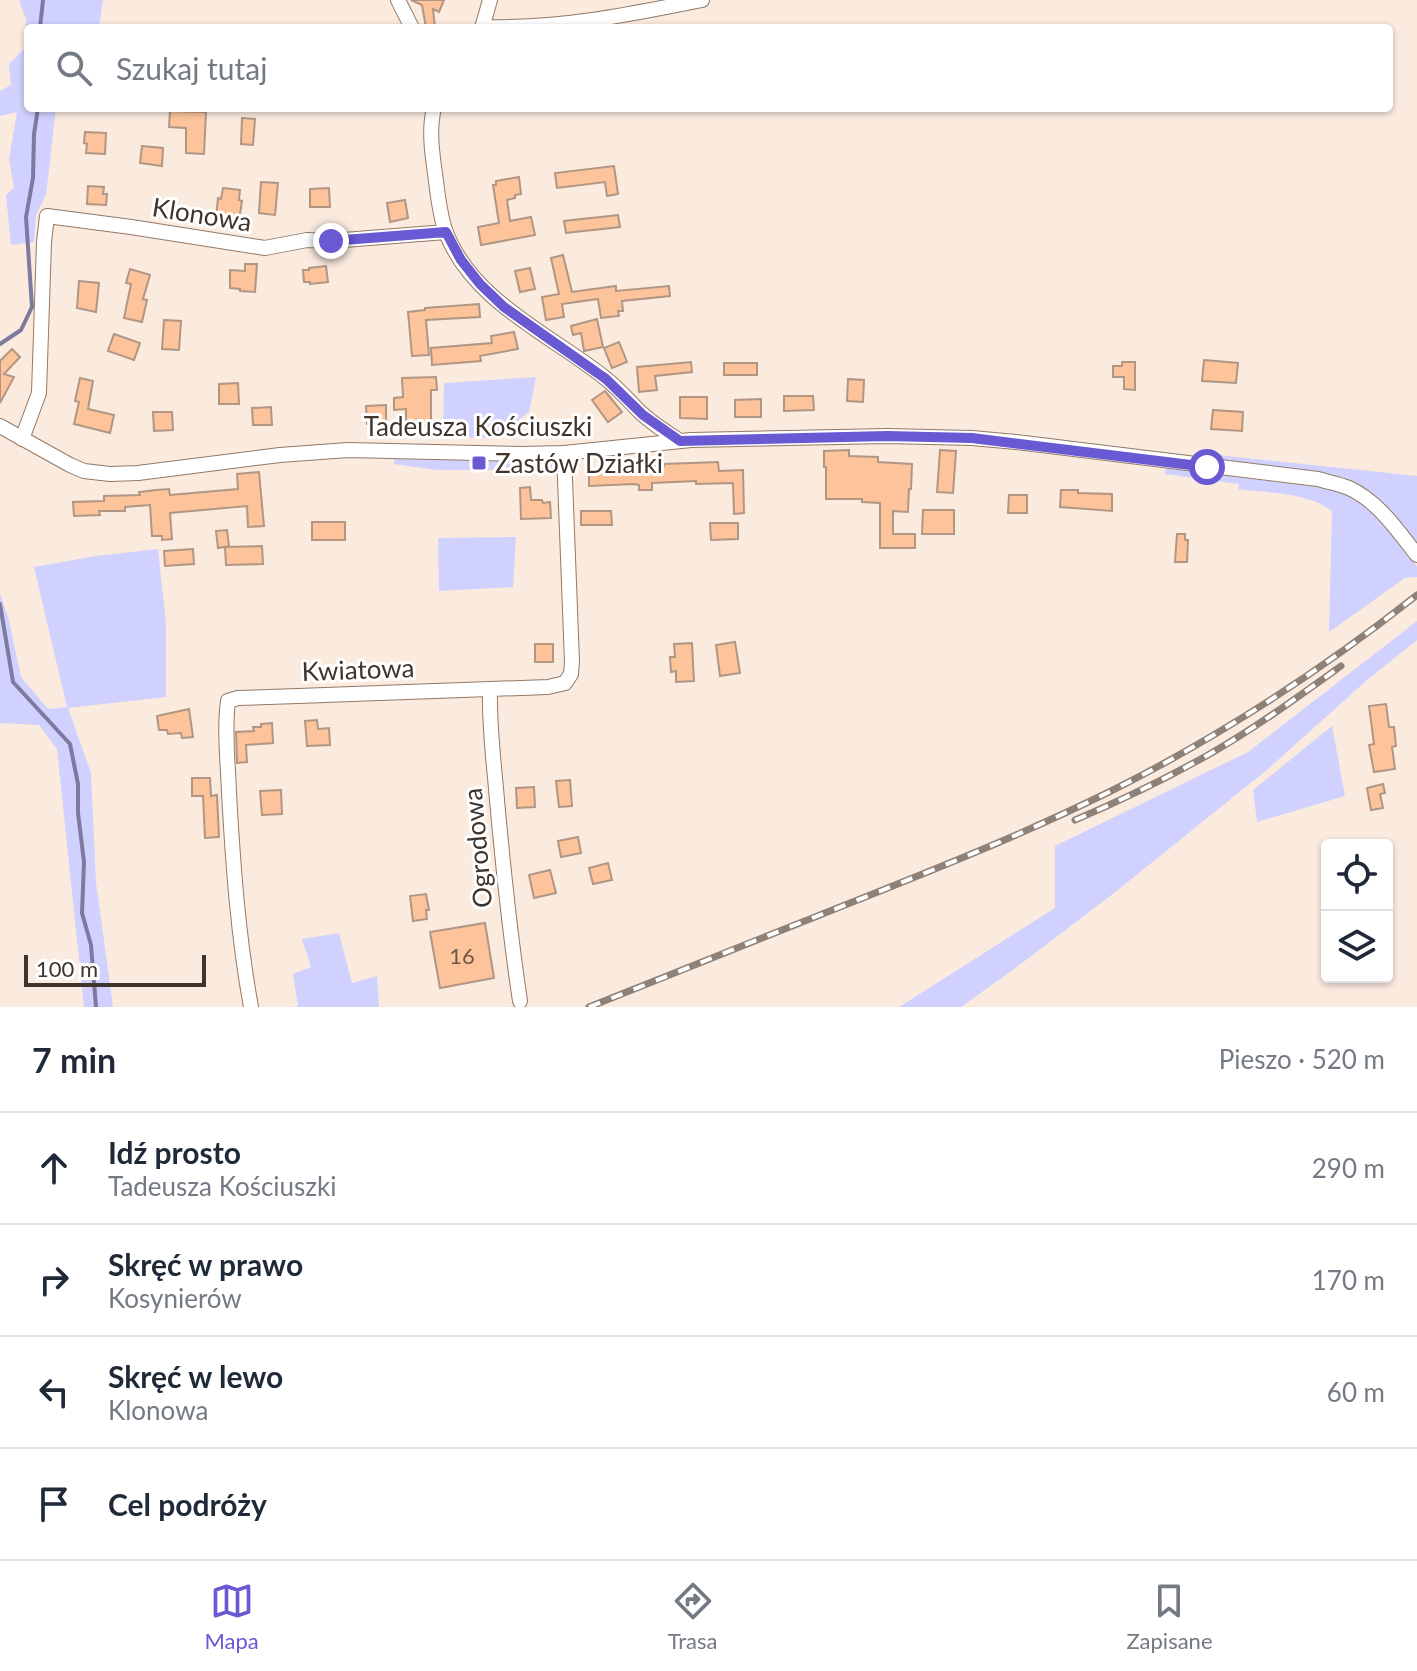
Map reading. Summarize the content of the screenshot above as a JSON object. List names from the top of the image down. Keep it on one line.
{"streets":{"street":["Klonowa","Tadeusza Kościuszki","Kwiatowa","Ogrodowa"]},"crossings":[["Klonowa","Tadeusza Kościuszki"],["Tadeusza Kościuszki","Kwiatowa"],["Kwiatowa","Ogrodowa"]],"places":{"transit":["Zastów Działki"]},"house_numbers":["16"],"scale_bar":"100 m","page":{"search":"Szukaj tutaj","scale":"100 m","heading":["7 min","Pieszo · 520 m"],"list":[["Idź prosto","Tadeusza Kościuszki","290 m"],["Skręć w prawo","Kosynierów","170 m"],["Skręć w lewo","Klonowa","60 m"],"Cel podróży"],"nav":["Mapa","Trasa","Zapisane"]}}
